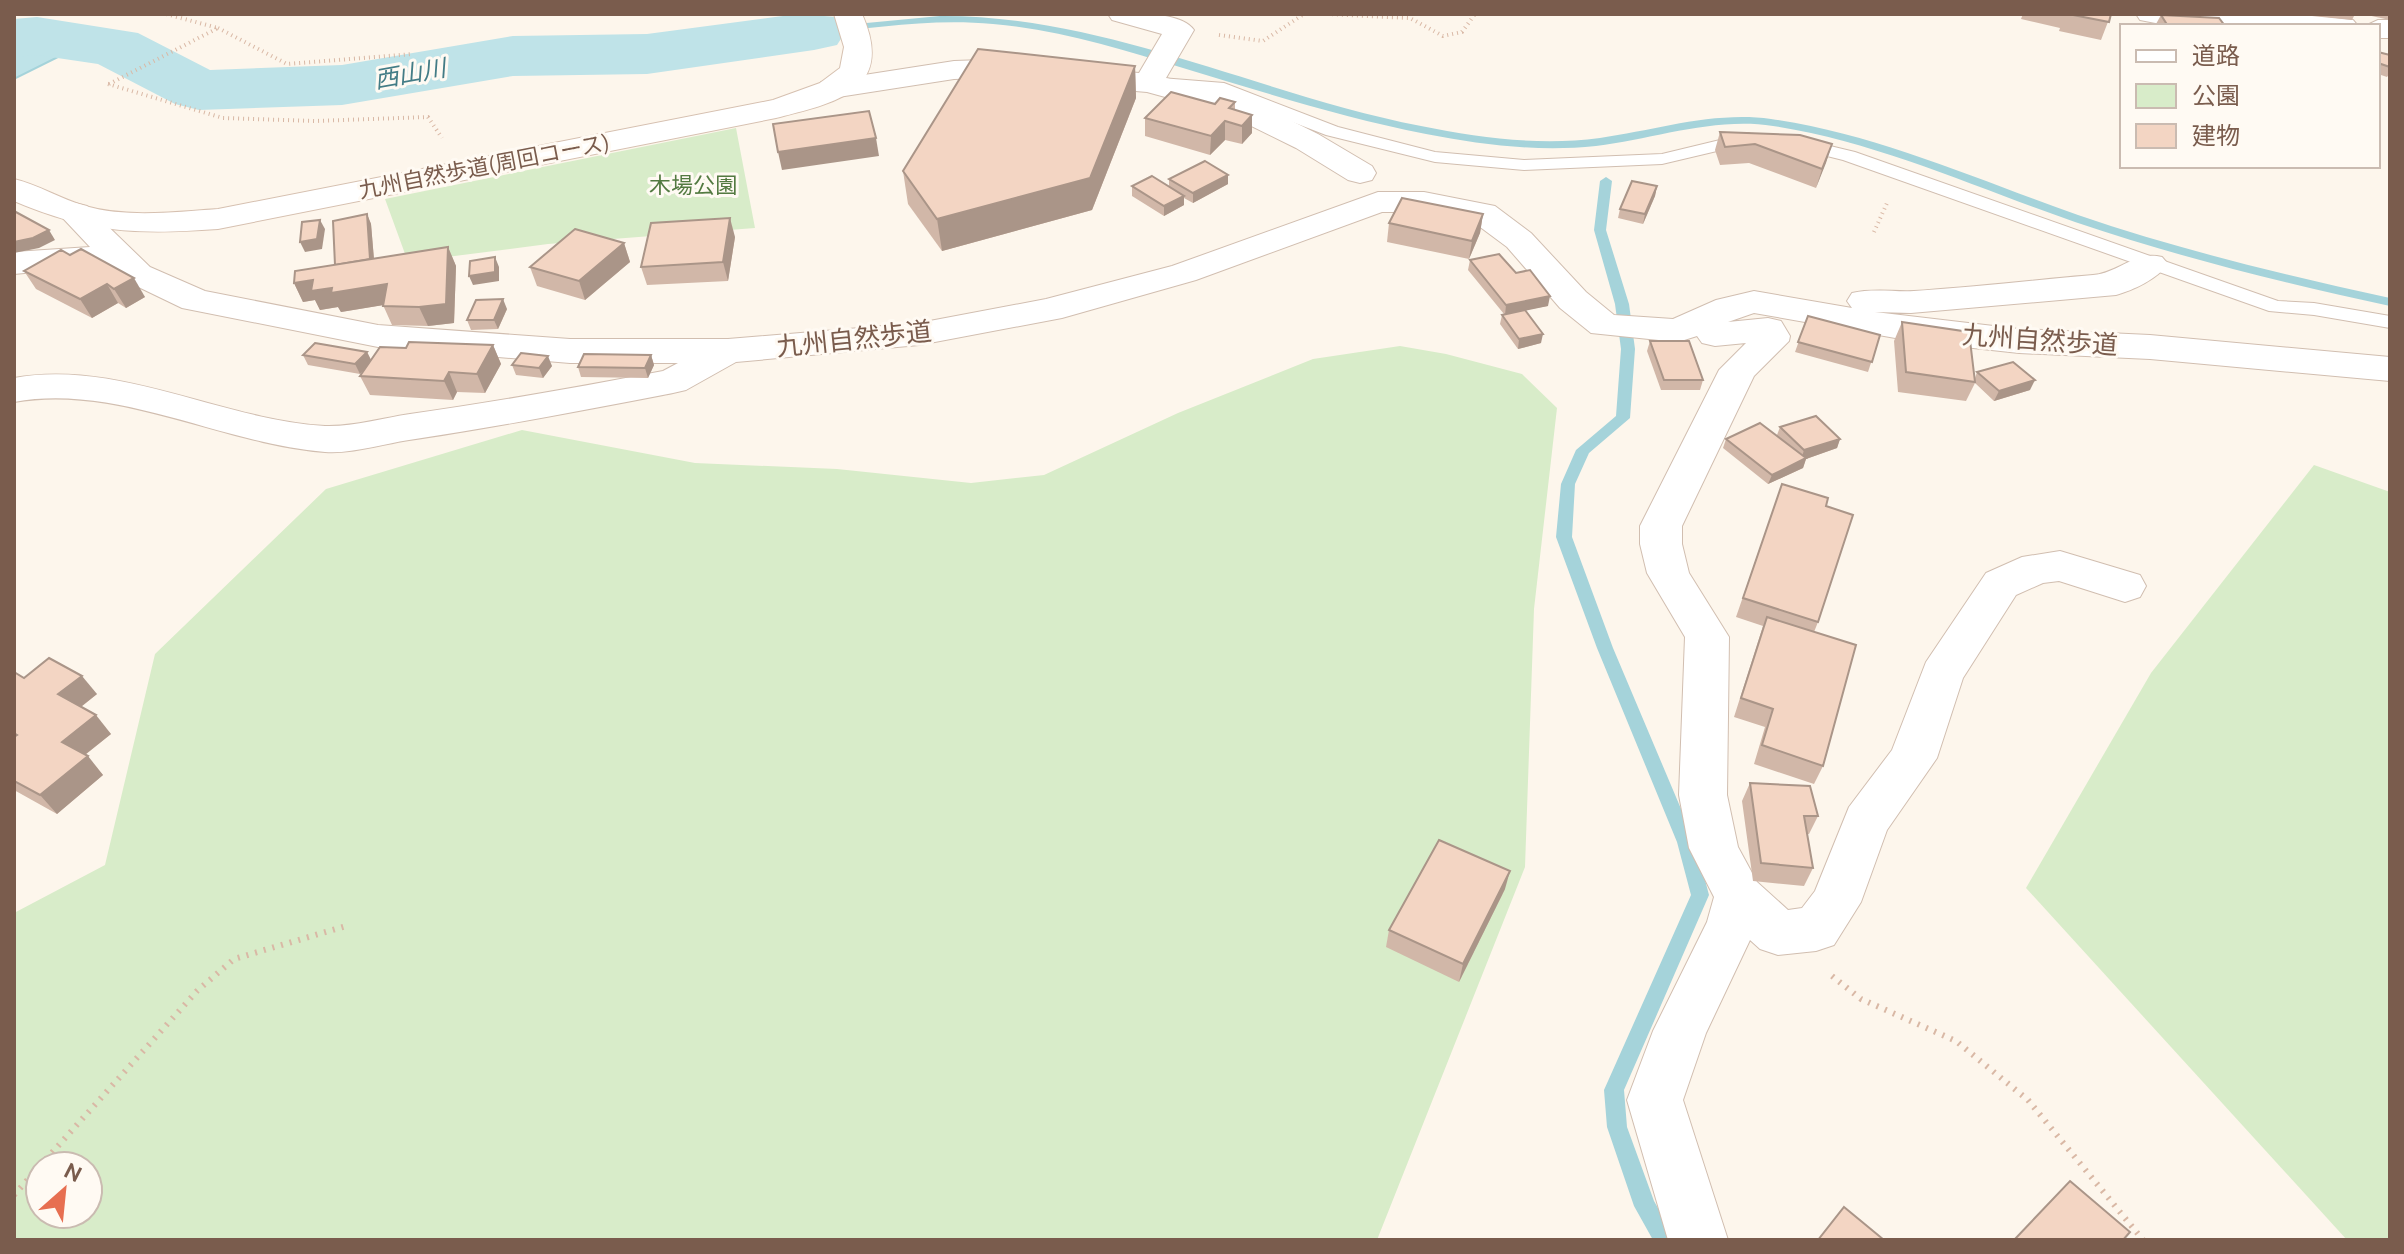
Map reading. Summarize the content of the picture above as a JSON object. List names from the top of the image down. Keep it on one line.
{"streets":{"street":["九州自然歩道(周回コース)","九州自然歩道"]},"crossings":[["九州自然歩道(周回コース)","九州自然歩道"]],"water":["西山川"],"parks":["木場公園"],"legend":["道路","公園","建物"],"north":"top right"}
